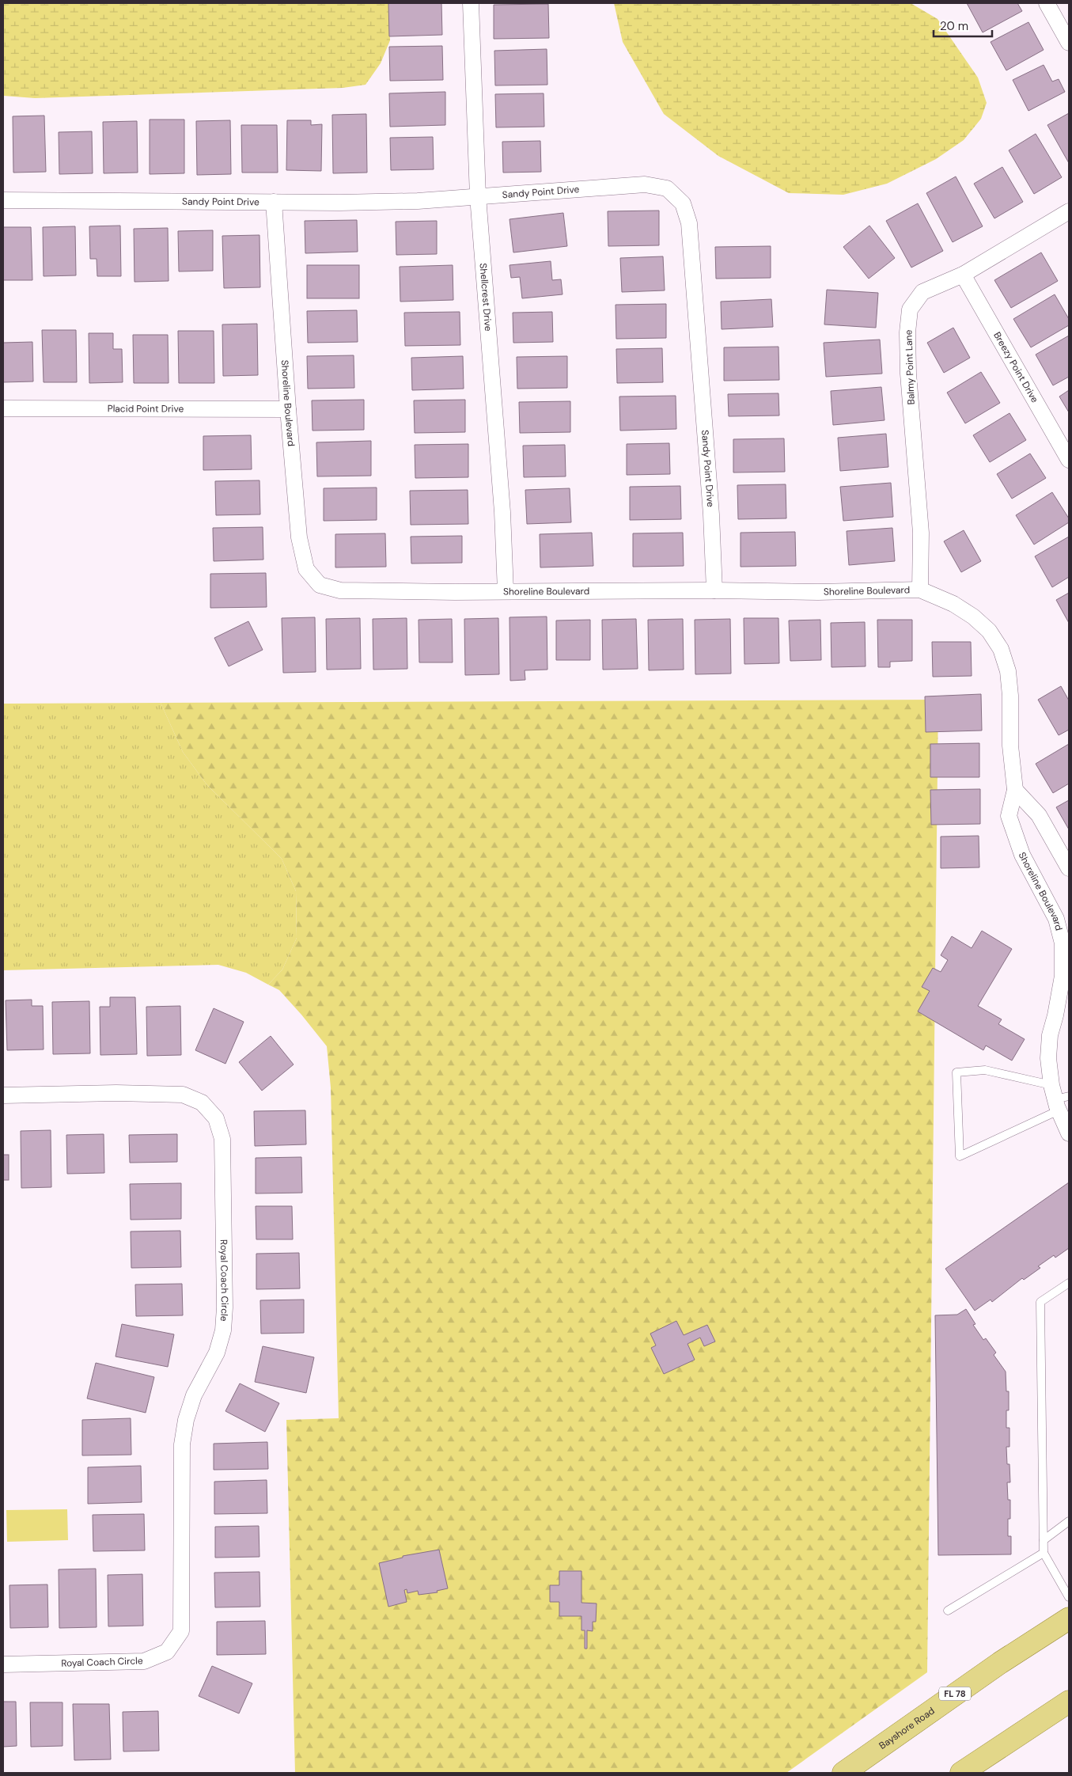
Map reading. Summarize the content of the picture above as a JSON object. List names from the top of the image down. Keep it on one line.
{"streets":{"main road":["FL 78","Bayshore Road"],"street":["Sandy Point Drive","Shellcrest Drive","Balmy Point Lane","Breezy Point Drive","Shoreline Boulevard","Placid Point Drive","Royal Coach Circle"]},"crossings":[["Sandy Point Drive","Shellcrest Drive"],["Sandy Point Drive","Shoreline Boulevard"],["Shellcrest Drive","Shoreline Boulevard"],["Balmy Point Lane","Breezy Point Drive"],["Balmy Point Lane","Shoreline Boulevard"],["Shoreline Boulevard","Placid Point Drive"]],"scale_bar":"20 m"}
